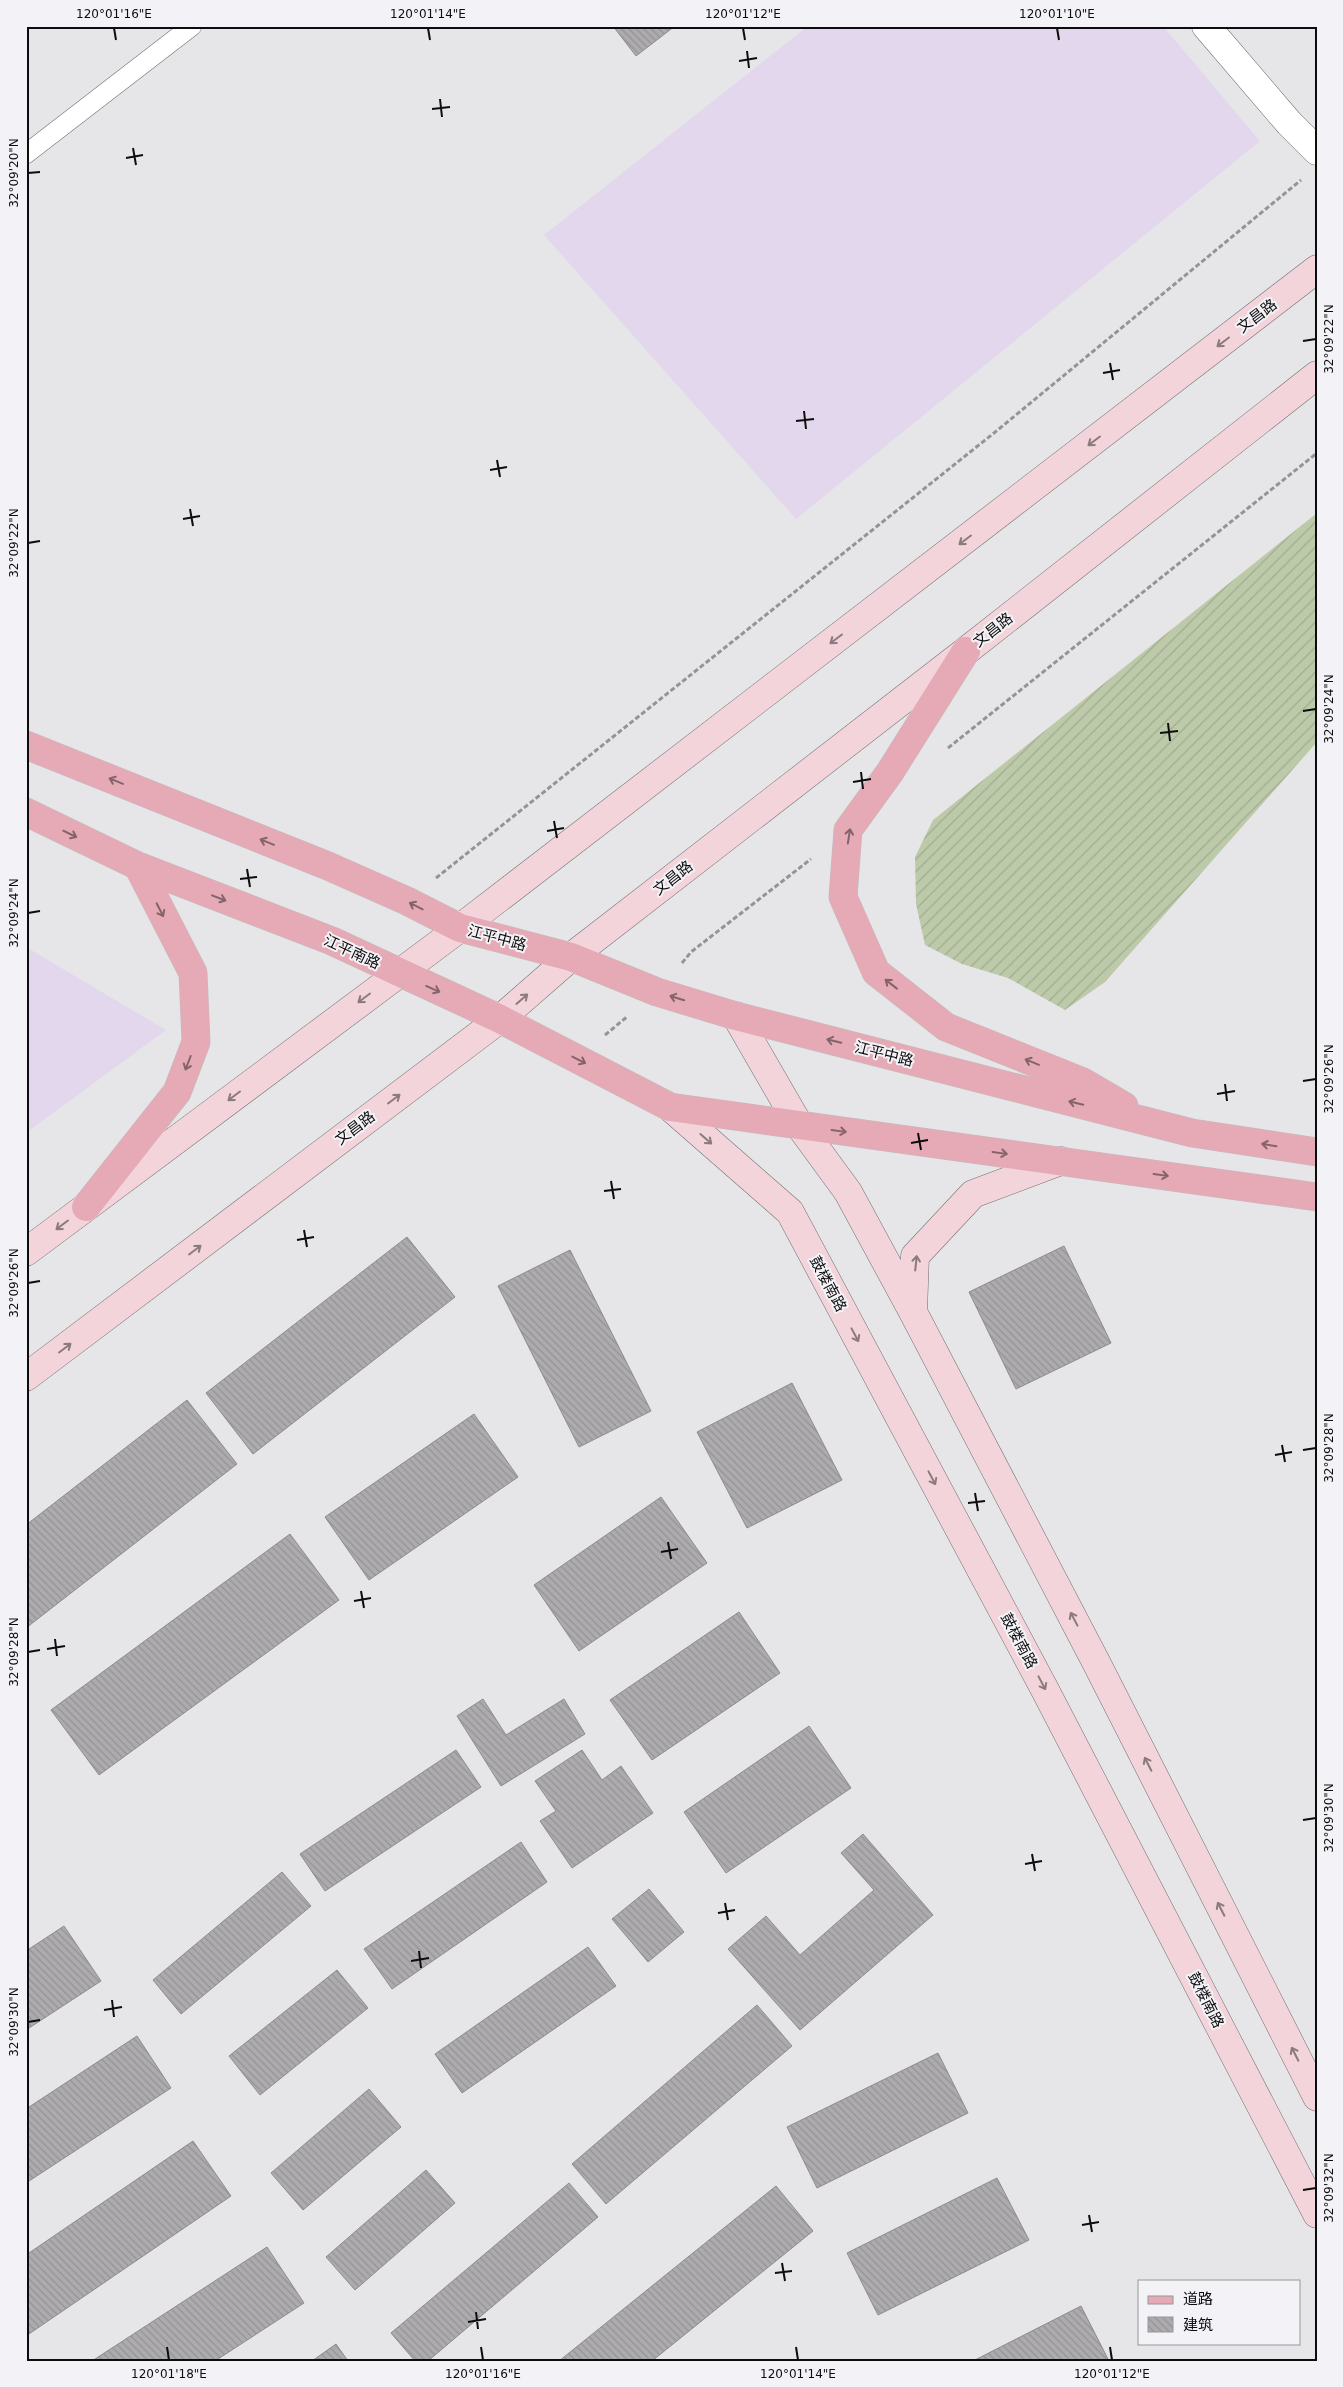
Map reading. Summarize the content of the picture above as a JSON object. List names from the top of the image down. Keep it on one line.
{"streets":{"main road":["文昌路","江平中路","江平南路","鼓楼南路"]},"crossings":[["文昌路","江平中路"],["文昌路","江平南路"],["江平南路","鼓楼南路"]],"legend":["道路","建筑"],"coordinates":["120°01'16\"E","120°01'14\"E","120°01'12\"E","120°01'10\"E","32°09'20\"N","32°09'22\"N","32°09'24\"N","32°09'26\"N","32°09'28\"N","32°09'30\"N","32°09'32\"N","120°01'18\"E"]}
